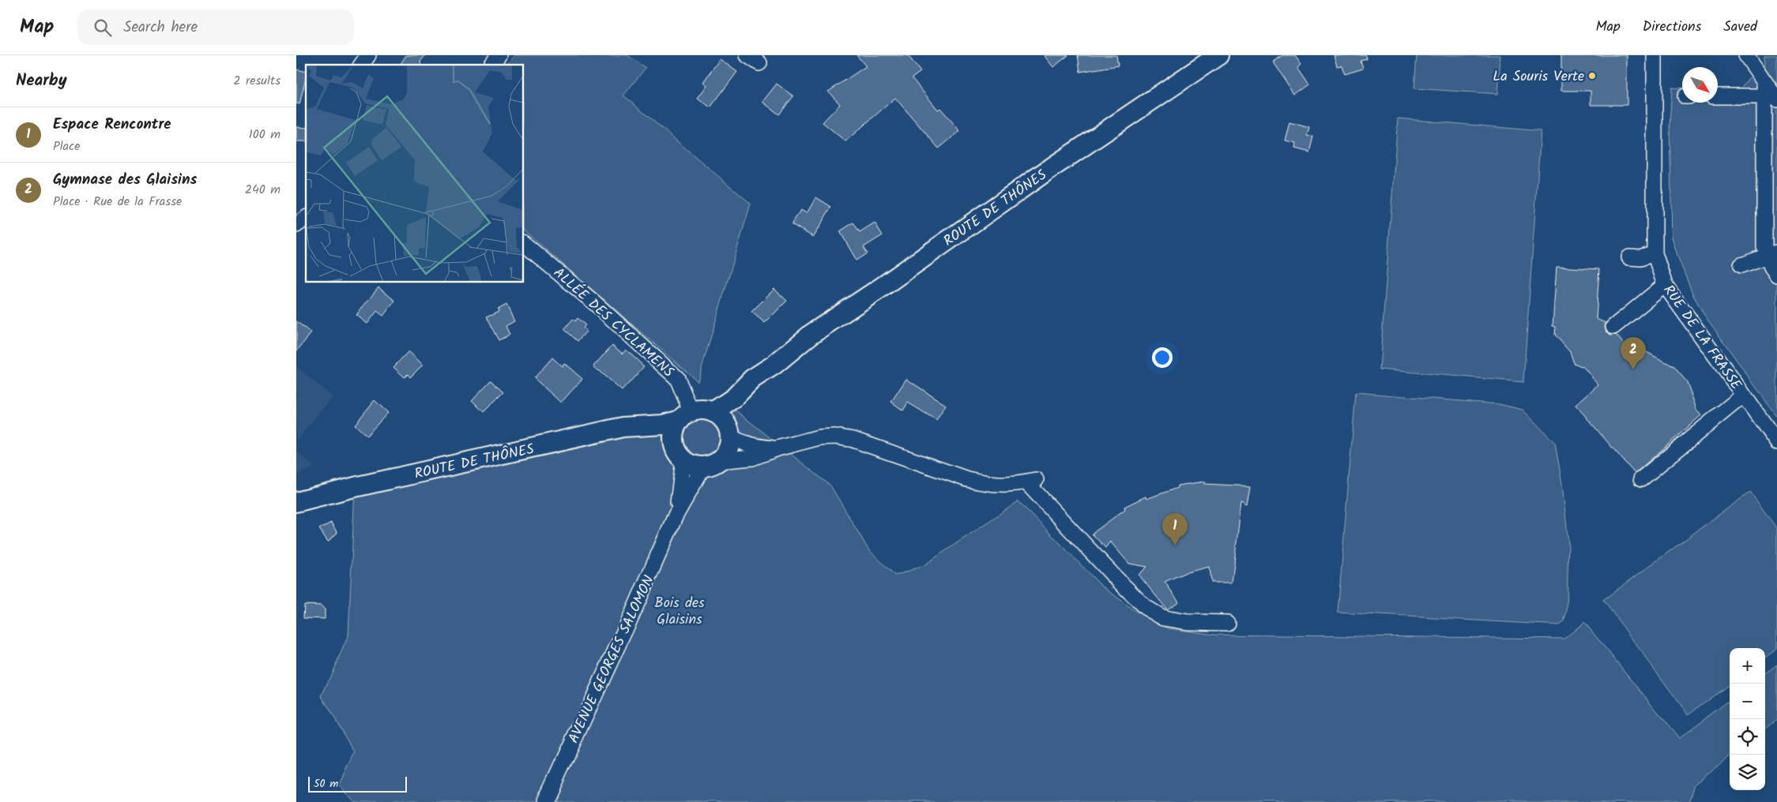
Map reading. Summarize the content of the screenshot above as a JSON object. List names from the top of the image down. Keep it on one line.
{"streets":{"main road":["ROUTE DE THÔNES"],"street":["ALLÉE DES CYCLAMENS","RUE DE LA FRASSE","AVENUE GEORGES SALOMON"]},"crossings":[["ROUTE DE THÔNES","ALLÉE DES CYCLAMENS"],["ROUTE DE THÔNES","AVENUE GEORGES SALOMON"],["ALLÉE DES CYCLAMENS","AVENUE GEORGES SALOMON"]],"parks":["Bois des Glaisins"],"places":["La Souris Verte"],"scale_bar":"50 m","north":"bottom right","page":{"header":"Map","search":"Search here","nav":["Map","Directions","Saved"],"heading":["Nearby","2 results"],"list":[{"mark":"1","name":"Espace Rencontre","note":"Place","value":"100 m"},{"mark":"2","name":"Gymnase des Glaisins","note":"Place · Rue de la Frasse","value":"240 m"}],"pins":["2","1"],"map_buttons":["+","−"],"scale":"50 m"}}
